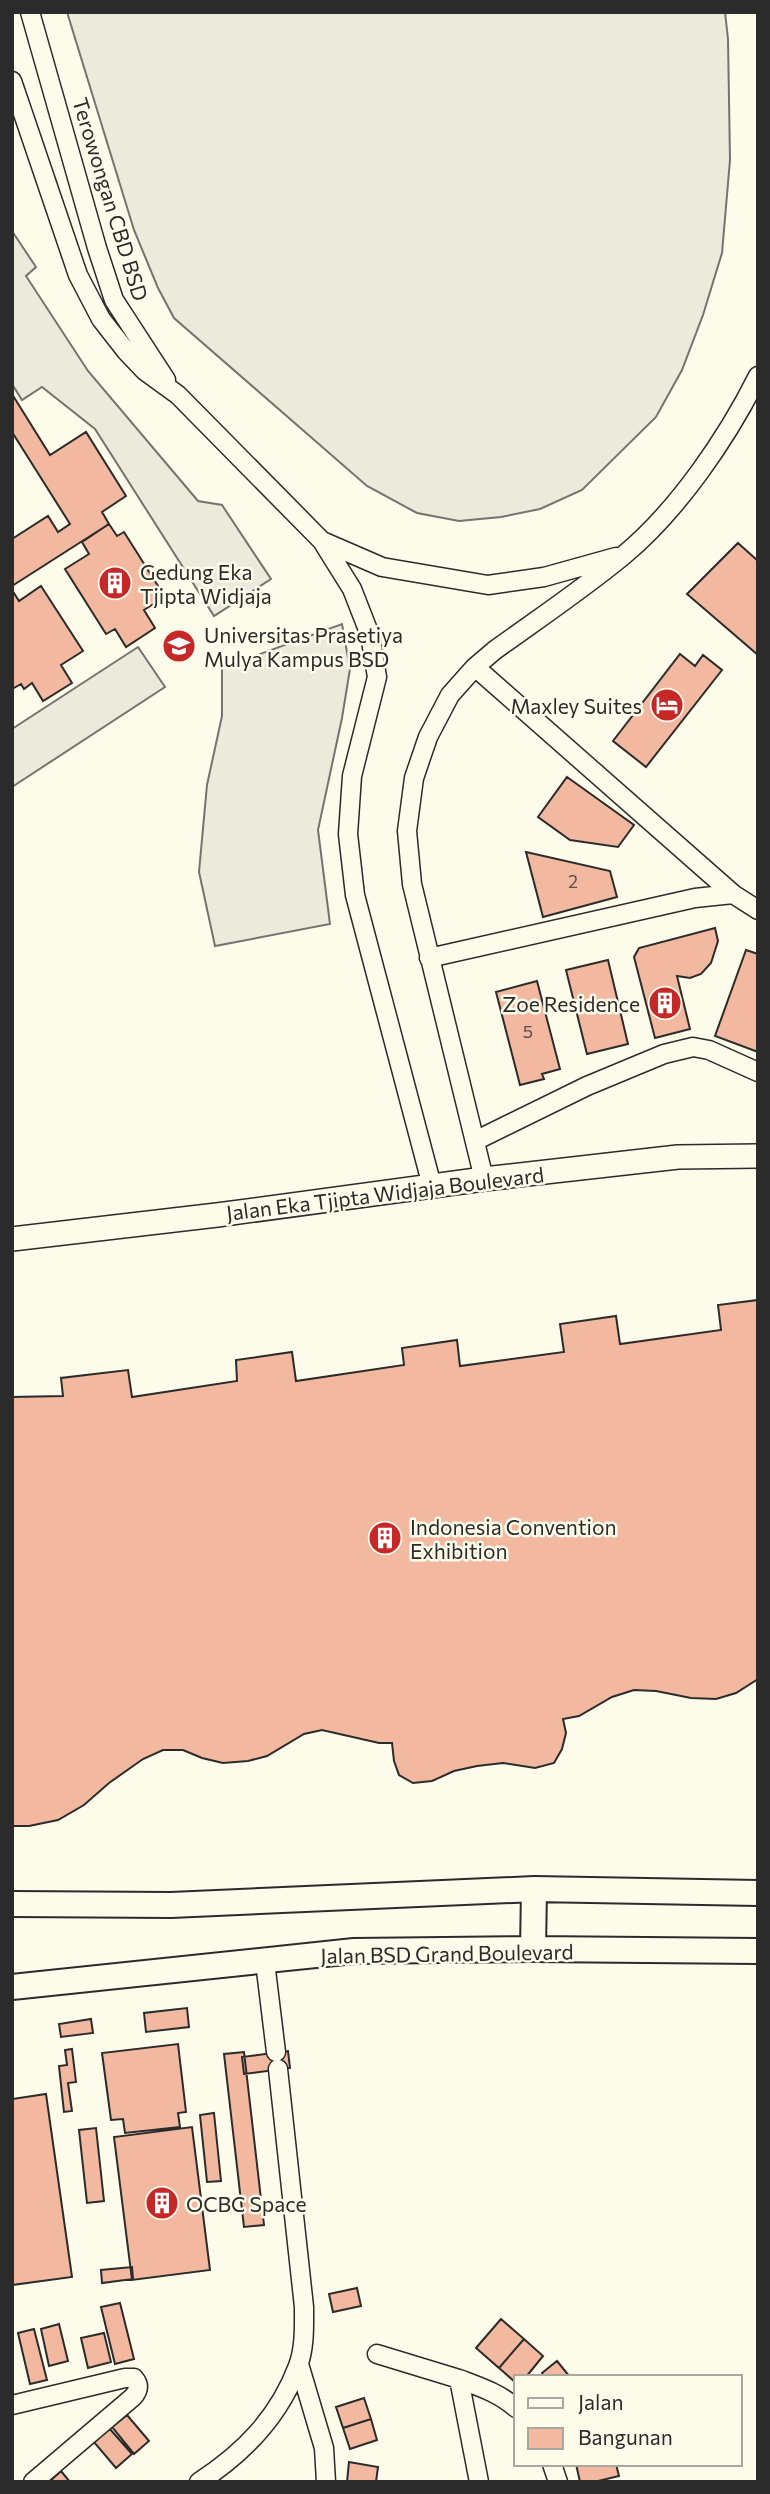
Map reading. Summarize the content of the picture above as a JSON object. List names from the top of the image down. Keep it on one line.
{"streets":{"main road":["Jalan BSD Grand Boulevard"],"street":["Terowongan CBD BSD","Jalan Eka Tjipta Widjaja Boulevard"]},"places":{"building":["Gedung Eka Tjipta Widjaja","Zoe Residence","Indonesia Convention Exhibition","OCBC Space"],"school or university":["Universitas Prasetiya Mulya Kampus BSD"],"hotel":["Maxley Suites"]},"house_numbers":["2","5"],"legend":["Jalan","Bangunan"]}
